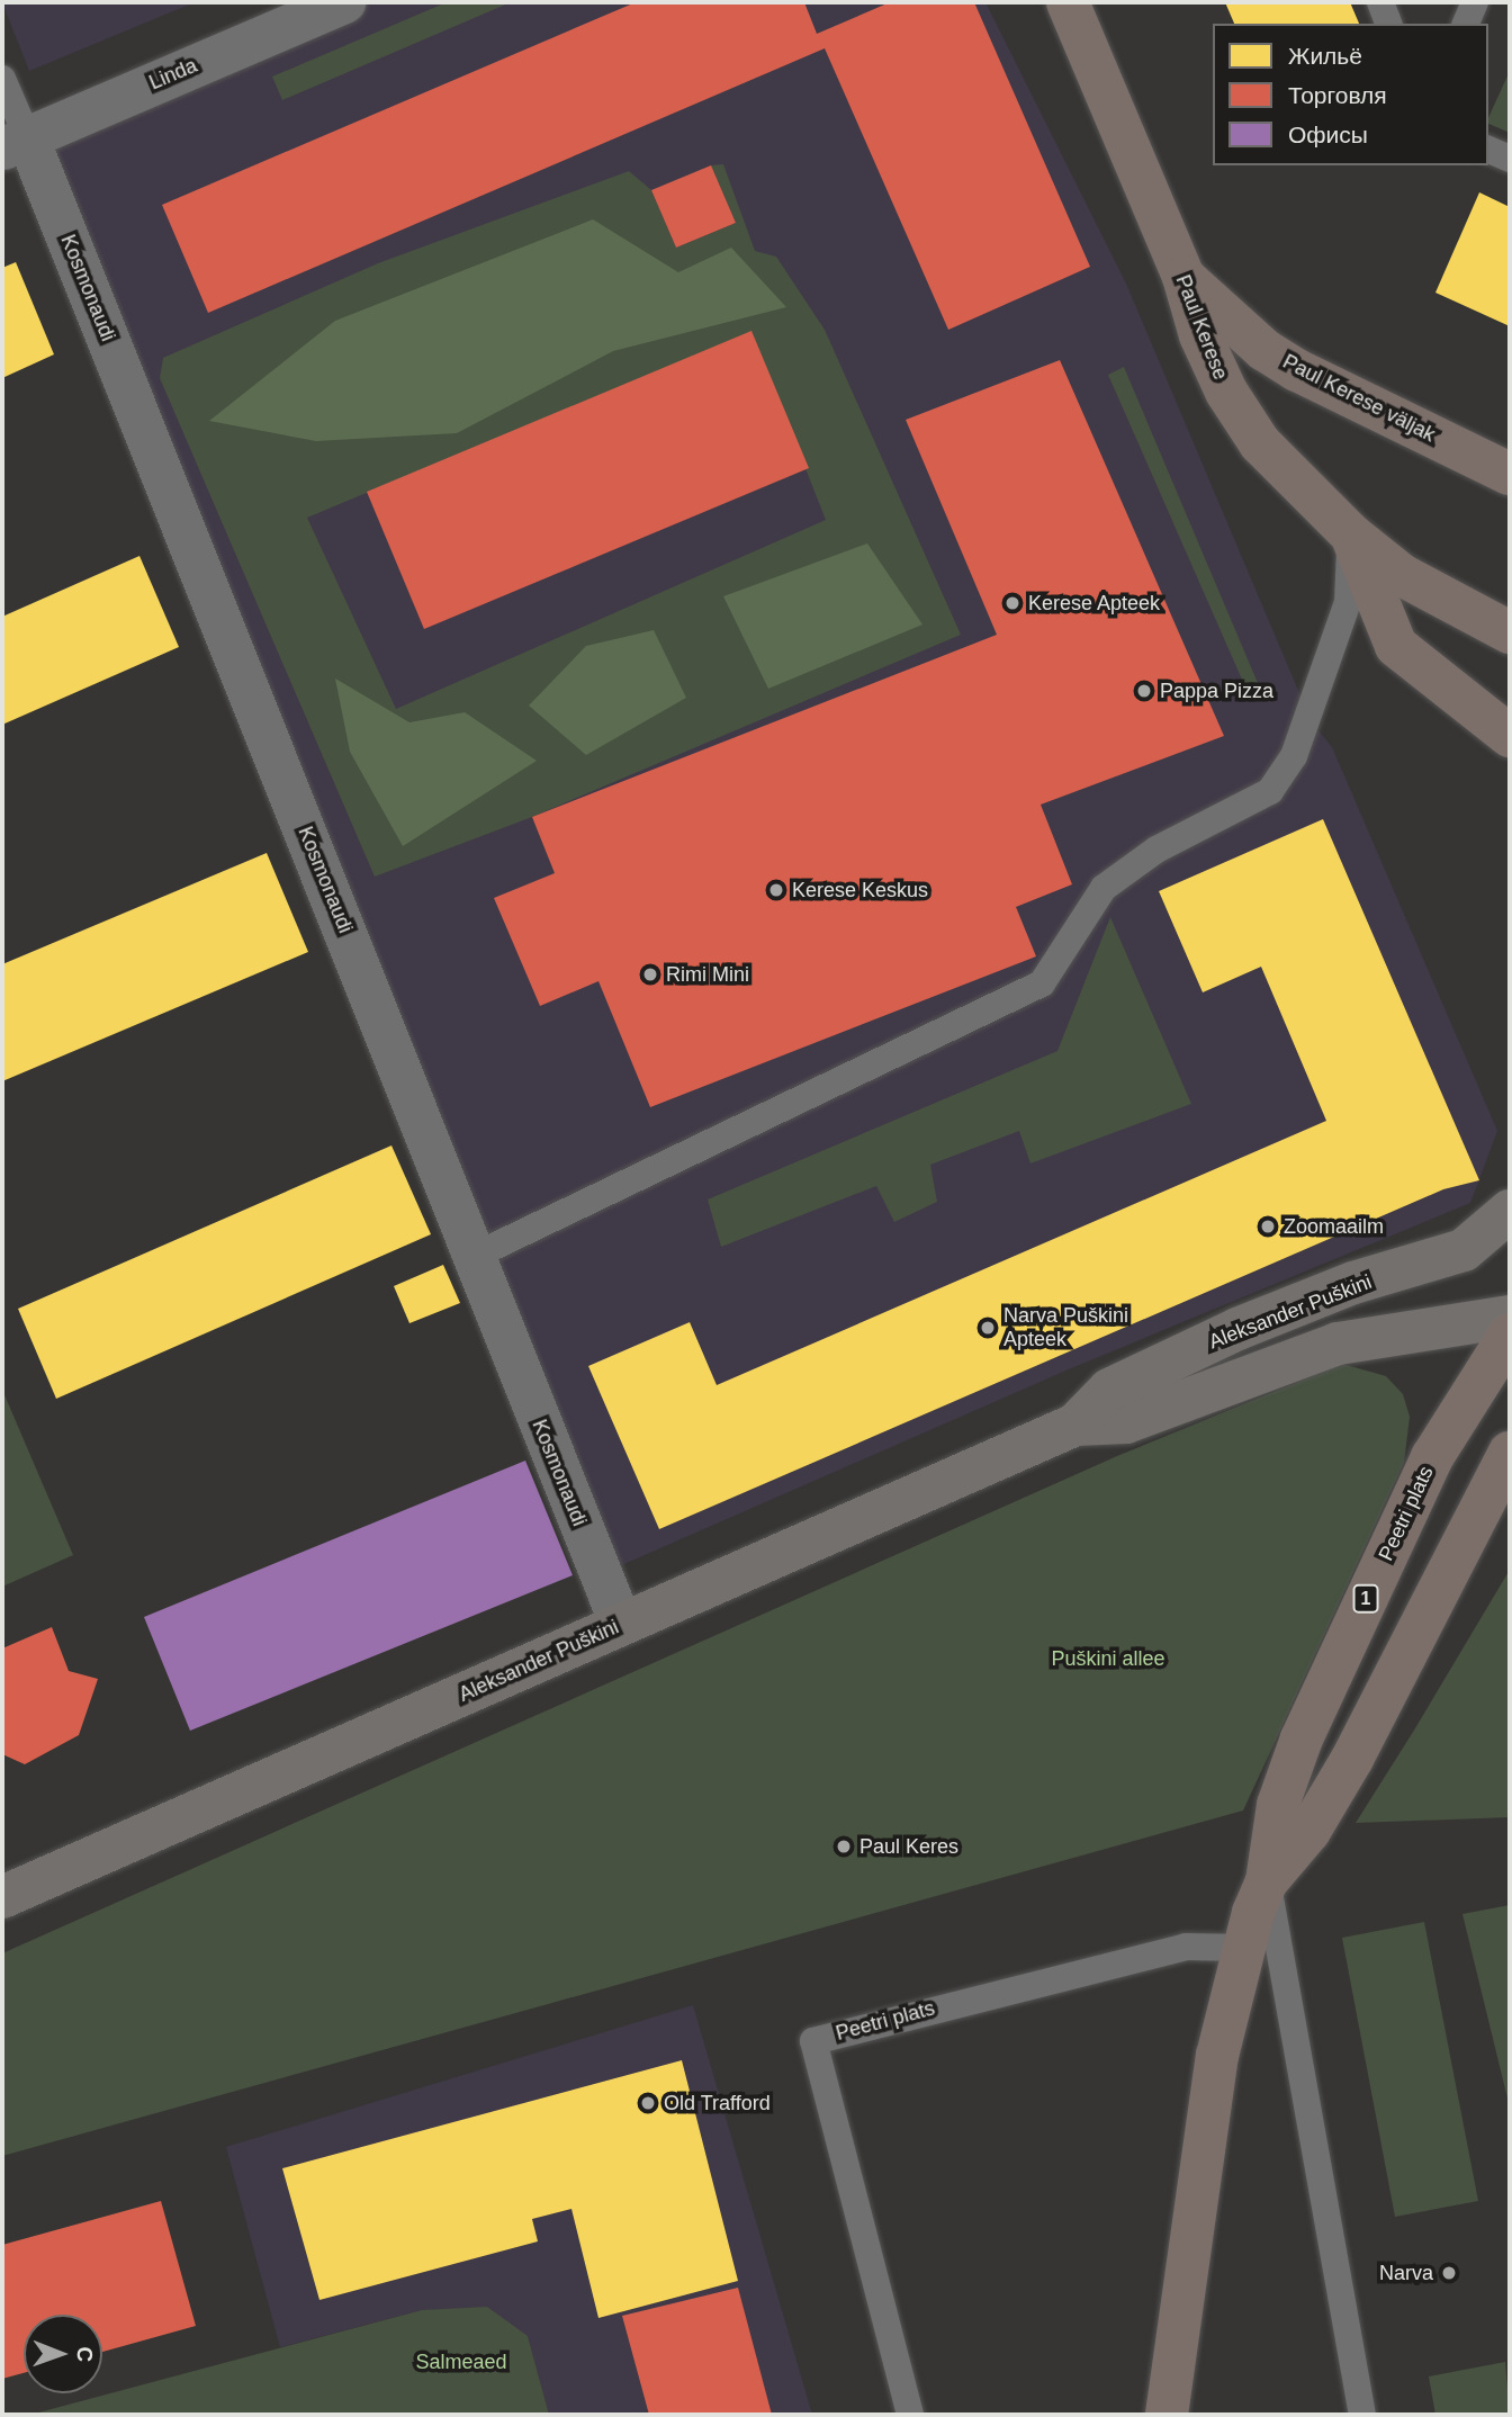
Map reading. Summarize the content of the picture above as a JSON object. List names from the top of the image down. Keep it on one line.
{"streets":{"highway":["Paul Kerese","Paul Kerese väljak","Peetri plats","1"],"street":["Linda","Kosmonaudi","Aleksander Puškini"]},"crossings":[["Linda","Kosmonaudi"],["Kosmonaudi","Aleksander Puškini"],["Paul Kerese","Paul Kerese väljak"]],"parks":["Puškini allee","Salmeaed"],"places":["Kerese Apteek","Pappa Pizza","Kerese Keskus","Rimi Mini","Zoomaailm","Narva Puškini Apteek","Paul Keres","Old Trafford","Narva"],"legend":["Жильё","Торговля","Офисы"],"north":"right"}
